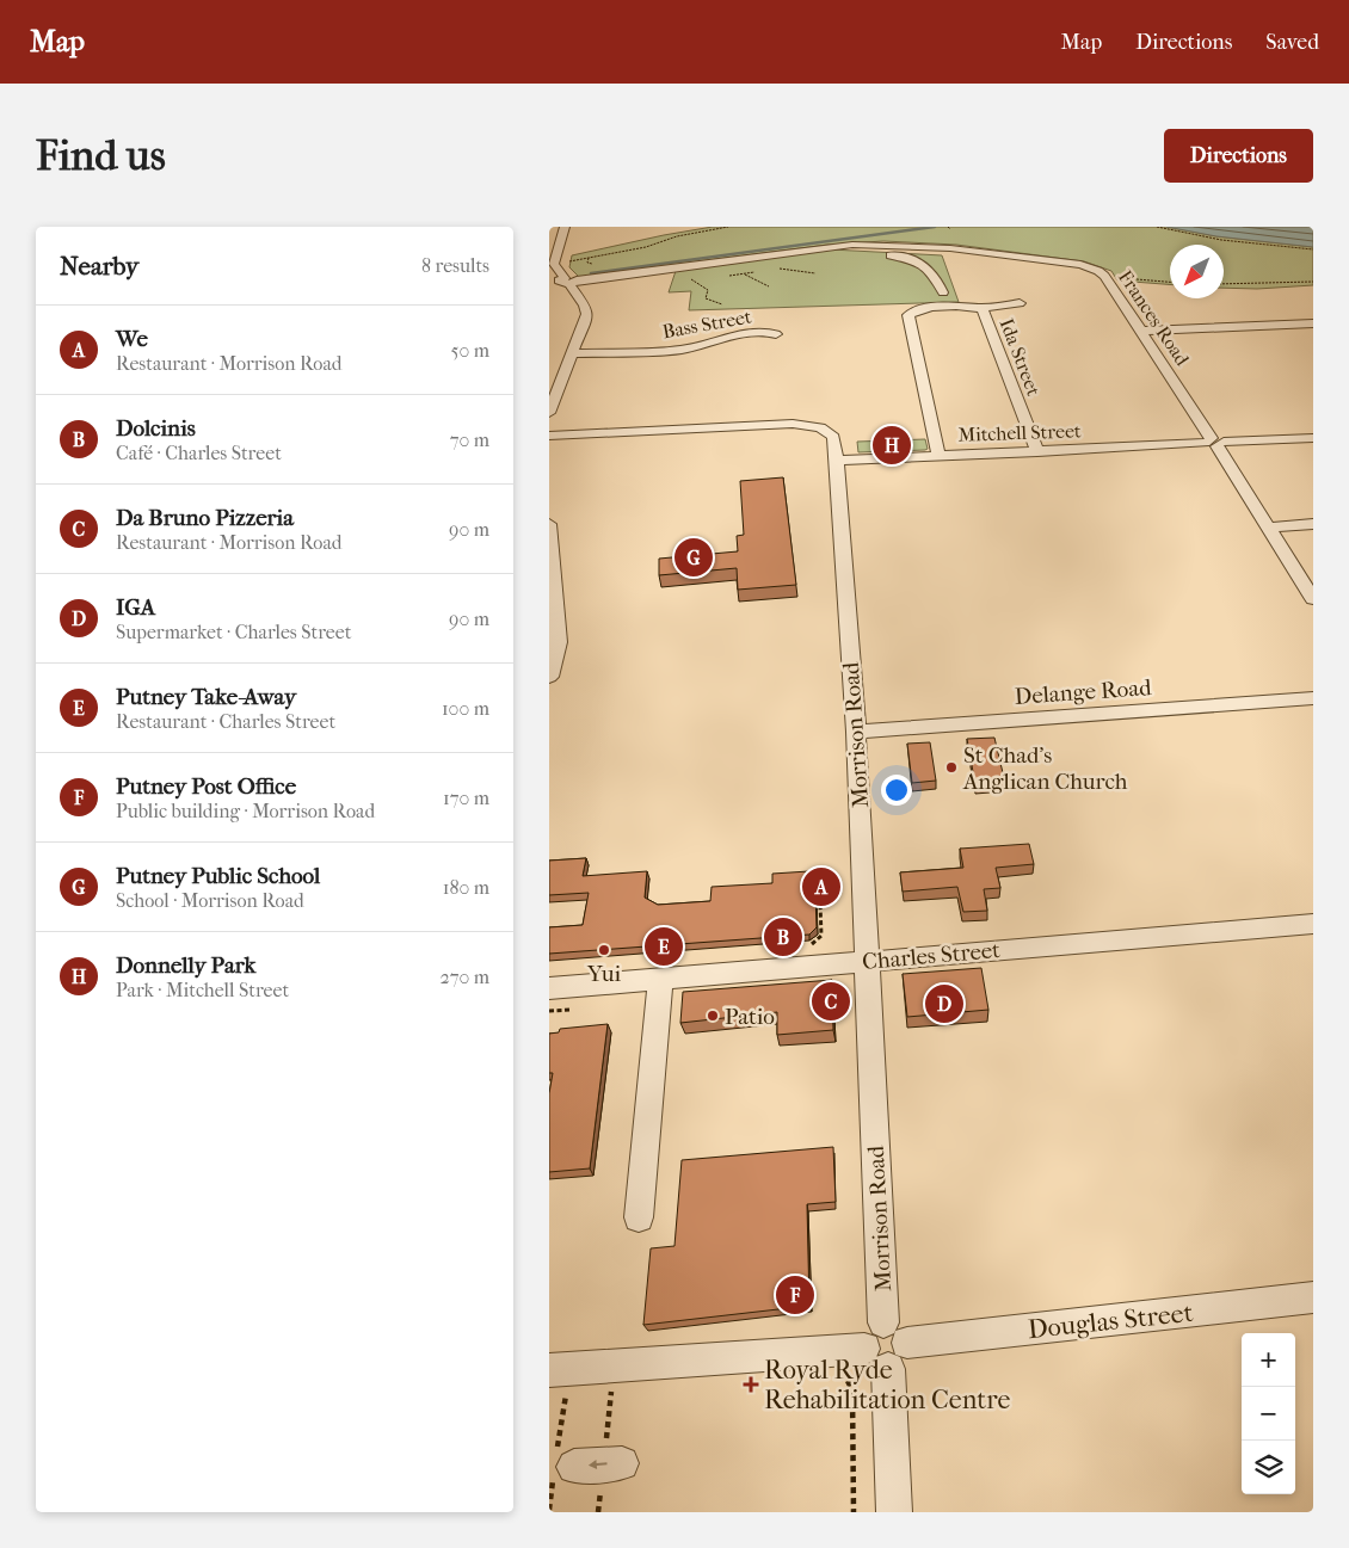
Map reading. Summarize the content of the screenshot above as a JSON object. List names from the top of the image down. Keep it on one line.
{"streets":{"street":["Frances Road","Bass Street","Ida Street","Mitchell Street","Delange Road","Morrison Road","Charles Street","Douglas Street"]},"crossings":[["Frances Road","Mitchell Street"],["Ida Street","Mitchell Street"],["Mitchell Street","Morrison Road"],["Delange Road","Morrison Road"],["Morrison Road","Charles Street"],["Morrison Road","Douglas Street"]],"places":{"other":["St Chad's Anglican Church","Yui","Patio"],"health":["Royal Ryde Rehabilitation Centre"]},"north":"bottom left","page":{"header":"Map","nav":["Map","Directions","Saved"],"buttons":"Directions","title":"Find us","heading":["Nearby","8 results"],"list":[{"mark":"A","name":"We","note":"Restaurant · Morrison Road","value":"50 m"},{"mark":"B","name":"Dolcinis","note":"Café · Charles Street","value":"70 m"},{"mark":"C","name":"Da Bruno Pizzeria","note":"Restaurant · Morrison Road","value":"90 m"},{"mark":"D","name":"IGA","note":"Supermarket · Charles Street","value":"90 m"},{"mark":"E","name":"Putney Take-Away","note":"Restaurant · Charles Street","value":"100 m"},{"mark":"F","name":"Putney Post Office","note":"Public building · Morrison Road","value":"170 m"},{"mark":"G","name":"Putney Public School","note":"School · Morrison Road","value":"180 m"},{"mark":"H","name":"Donnelly Park","note":"Park · Mitchell Street","value":"270 m"}],"pins":["H","G","A","B","E","C","D","F"],"map_buttons":["+","−"]}}
